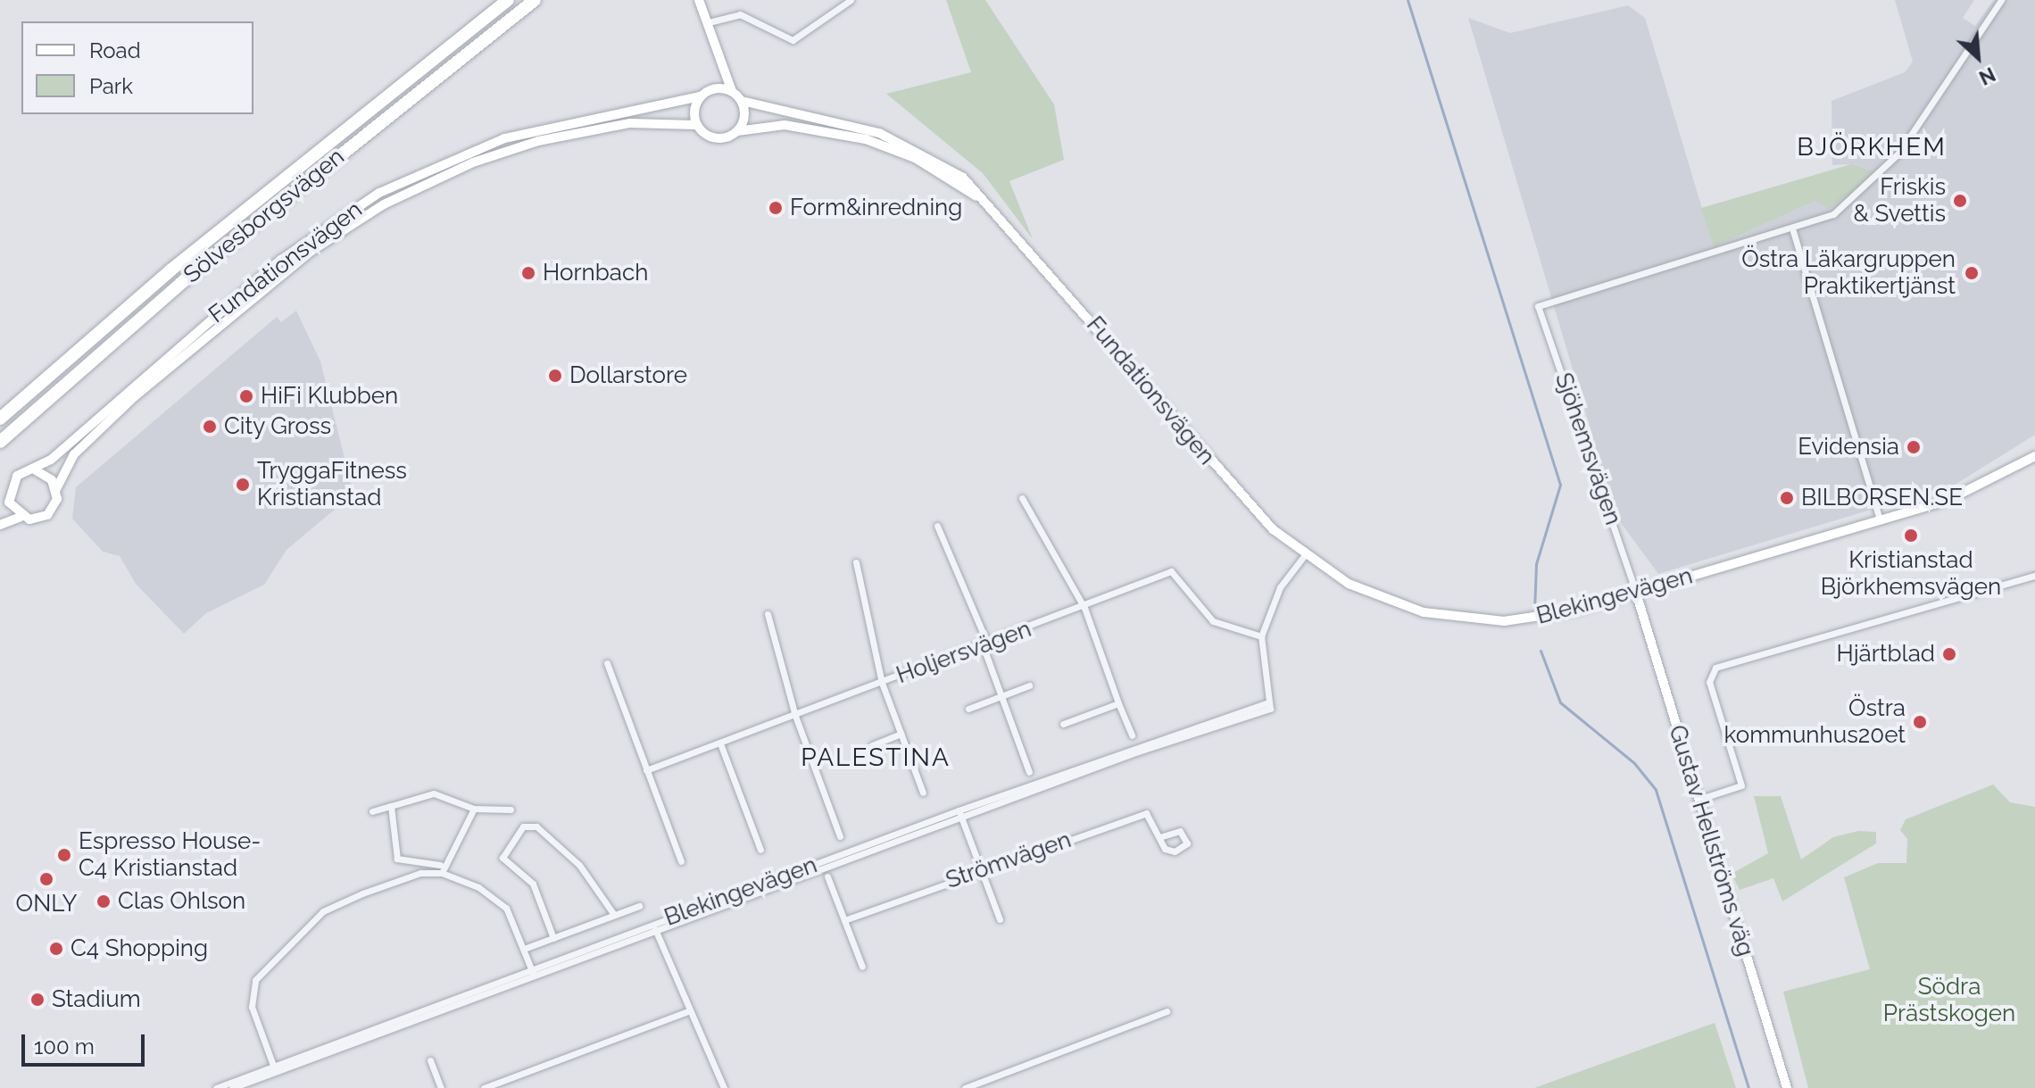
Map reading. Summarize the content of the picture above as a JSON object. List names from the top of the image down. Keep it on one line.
{"streets":{"highway":["Sölvesborgsvägen"],"main road":["Fundationsvägen","Blekingevägen","Gustav Hellströms väg"],"street":["Sjöhemsvägen","Holjersvägen","Strömvägen"]},"crossings":[["Fundationsvägen","Blekingevägen"],["Sjöhemsvägen","Blekingevägen"],["Sjöhemsvägen","Gustav Hellströms väg"],["Blekingevägen","Holjersvägen"],["Blekingevägen","Gustav Hellströms väg"]],"districts":["BJÖRKHEM","PALESTINA"],"parks":["Södra Prästskogen"],"places":["Friskis & Svettis","Form&inredning","Hornbach","Östra Läkargruppen Praktikertjänst","Dollarstore","HiFi Klubben","City Gross","Evidensia","TryggaFitness Kristianstad","BILBORSEN.SE","Kristianstad Björkhemsvägen","Hjärtblad","Östra kommunhus20et","Espresso House- C4 Kristianstad","ONLY","Clas Ohlson","C4 Shopping","Stadium"],"legend":["Road","Park"],"scale_bar":"100 m","north":"bottom right"}
